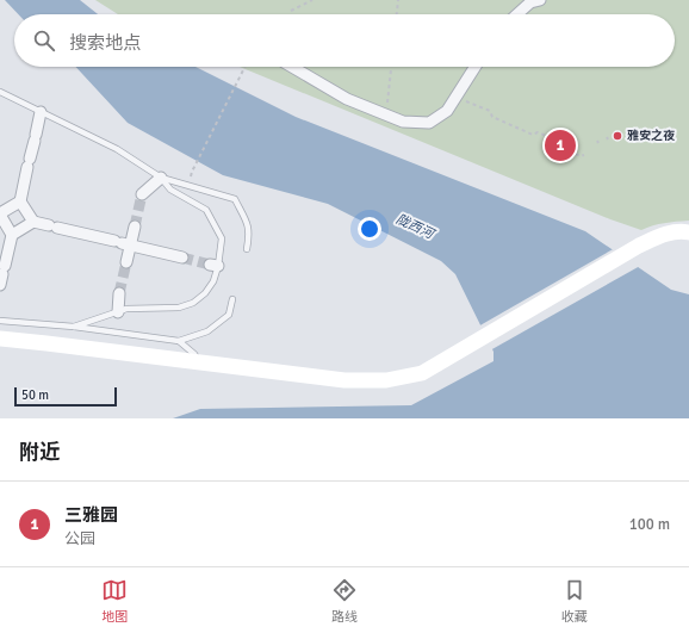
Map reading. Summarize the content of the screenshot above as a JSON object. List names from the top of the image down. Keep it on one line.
{"water":["陇西河"],"places":["雅安之夜"],"scale_bar":"50 m","page":{"search":"搜索地点","pins":"1","scale":"50 m","heading":"附近","list":[{"mark":"1","name":"三雅园","note":"公园","value":"100 m"}],"nav":["地图","路线","收藏"]}}
